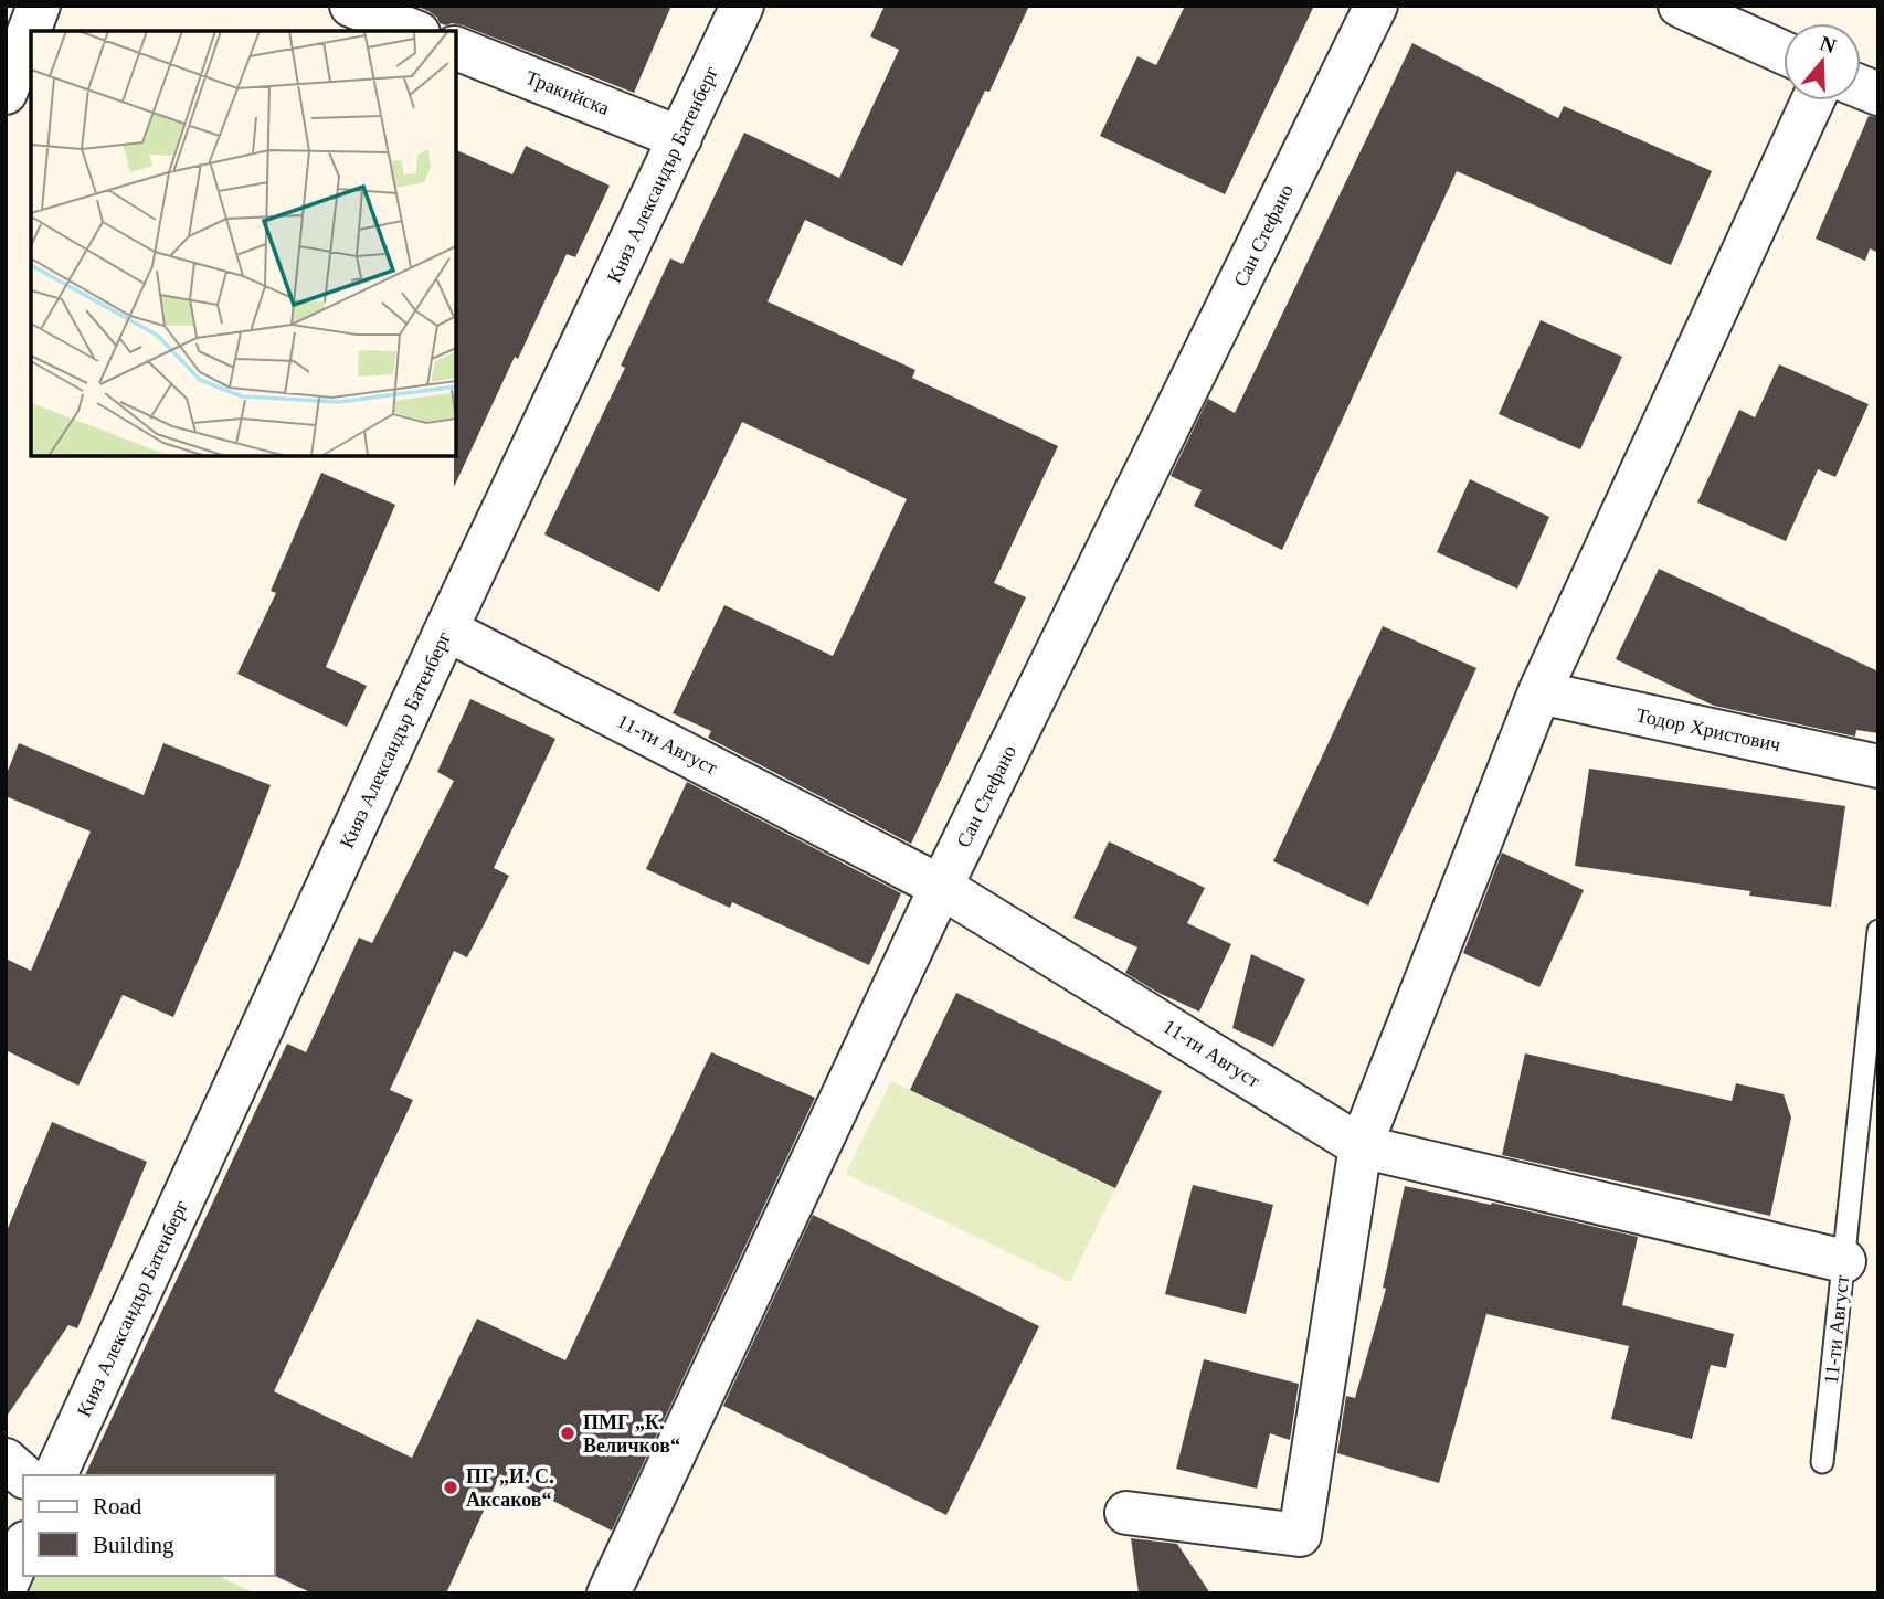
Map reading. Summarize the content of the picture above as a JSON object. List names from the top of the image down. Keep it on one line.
{"streets":{"street":["Тракийска","Княз Александър Батенберг","Сан Стефано","Тодор Христович","11-ти Август"]},"crossings":[["Тракийска","Княз Александър Батенберг"],["Княз Александър Батенберг","11-ти Август"],["Сан Стефано","11-ти Август"]],"places":["ПМГ „К. Величков“","ПГ „И. С. Аксаков“"],"legend":["Road","Building"],"north":"top"}
